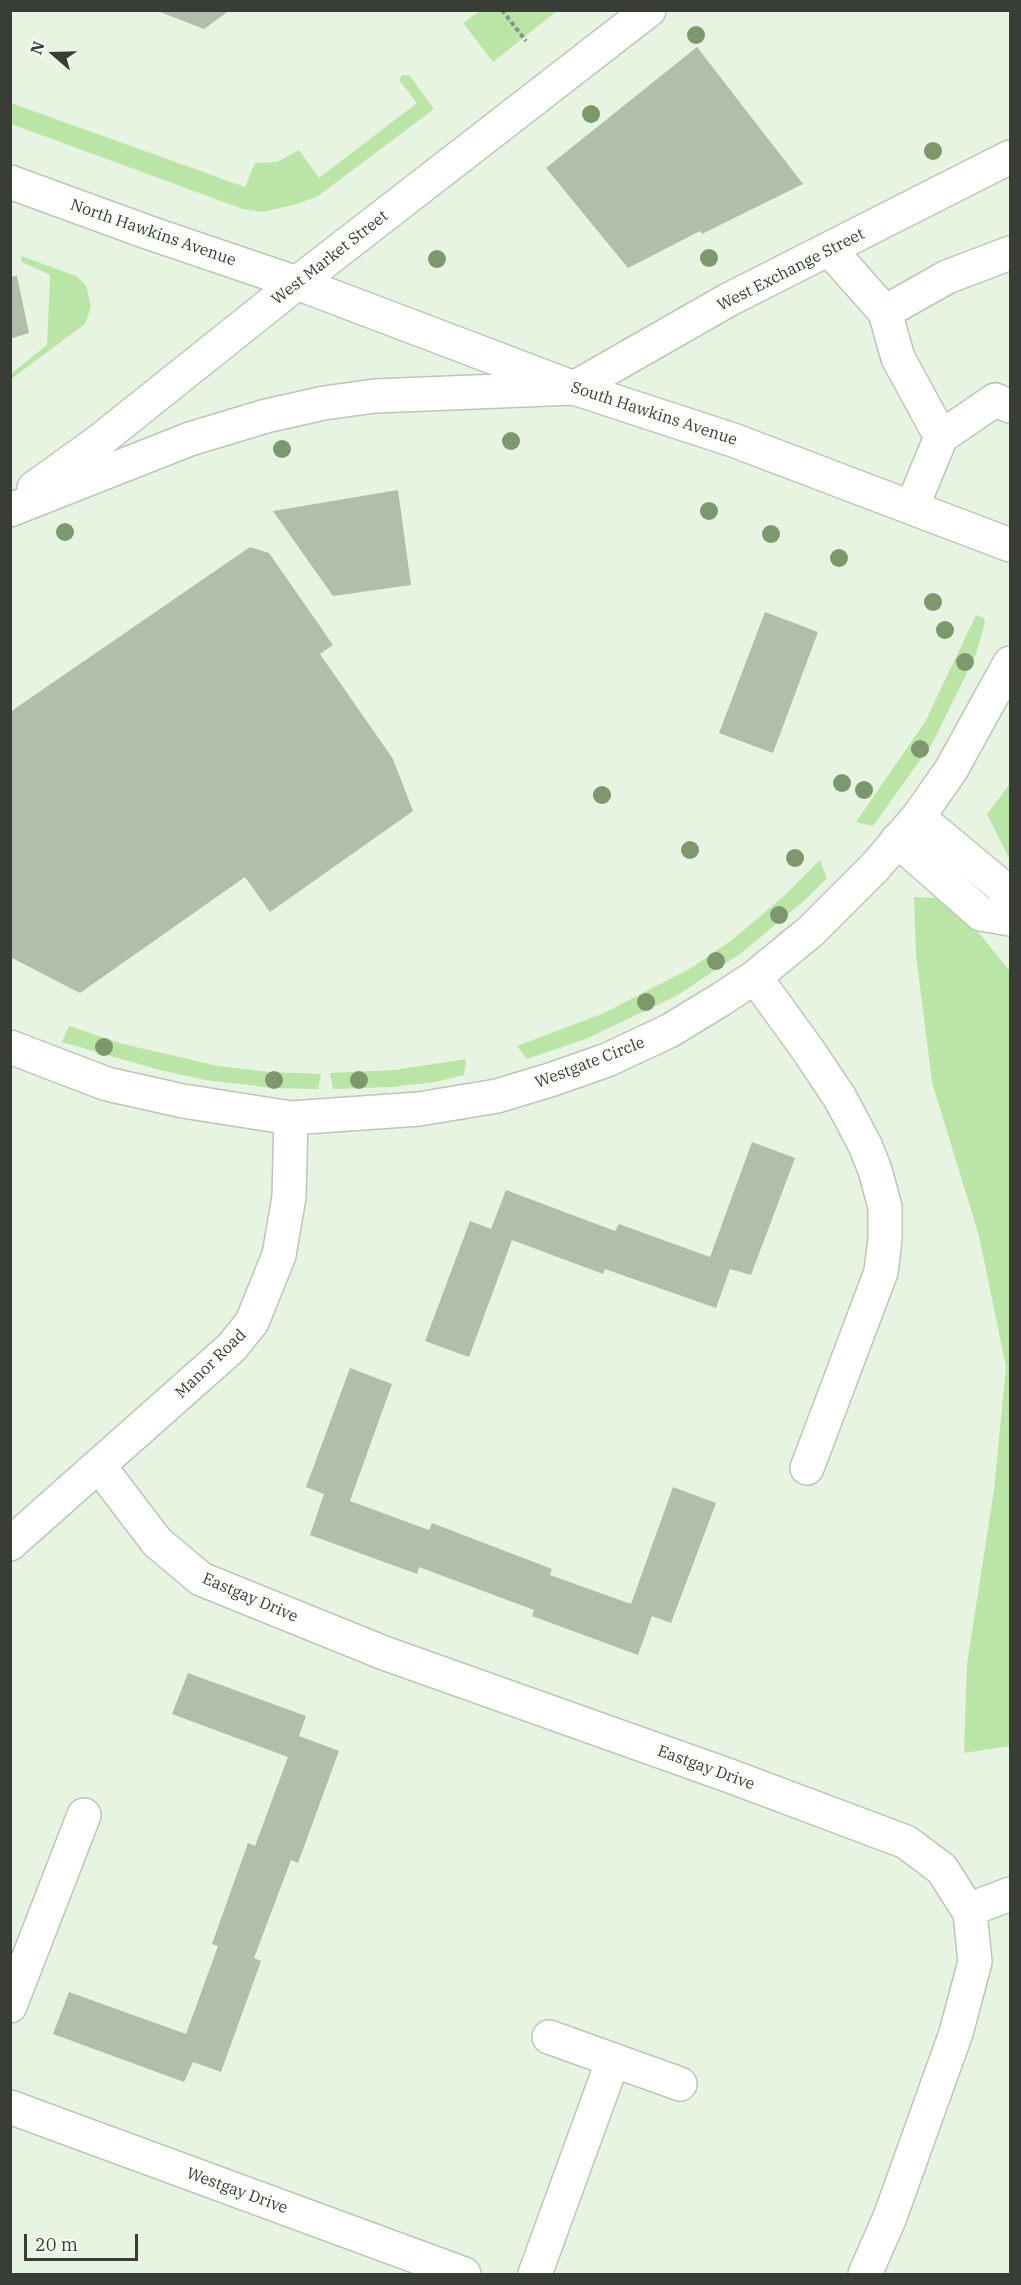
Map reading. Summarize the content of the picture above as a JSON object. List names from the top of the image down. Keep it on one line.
{"streets":{"street":["North Hawkins Avenue","West Market Street","West Exchange Street","South Hawkins Avenue","Westgate Circle","Manor Road","Eastgay Drive","Westgay Drive"]},"crossings":[["North Hawkins Avenue","West Market Street"],["North Hawkins Avenue","South Hawkins Avenue"],["West Market Street","South Hawkins Avenue"],["West Exchange Street","South Hawkins Avenue"],["Westgate Circle","Manor Road"],["Manor Road","Eastgay Drive"]],"scale_bar":"20 m","north":"left"}
